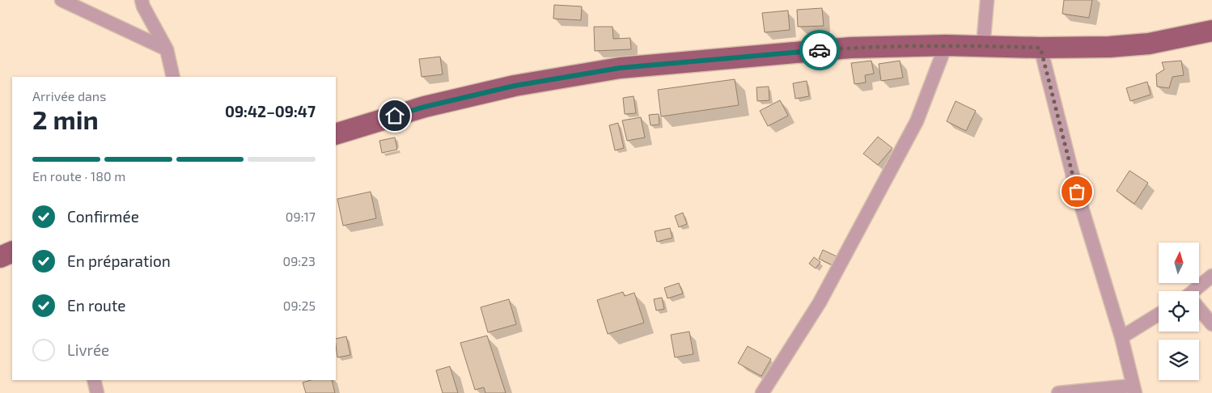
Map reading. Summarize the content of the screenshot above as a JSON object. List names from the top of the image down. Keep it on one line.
{"north":"top","page":{"heading":["2 min","Arrivée dans","09:42–09:47"],"bar":"En route · 180 m","list":[["Confirmée","09:17"],["En préparation","09:23"],["En route","09:25"],"Livrée"]}}
